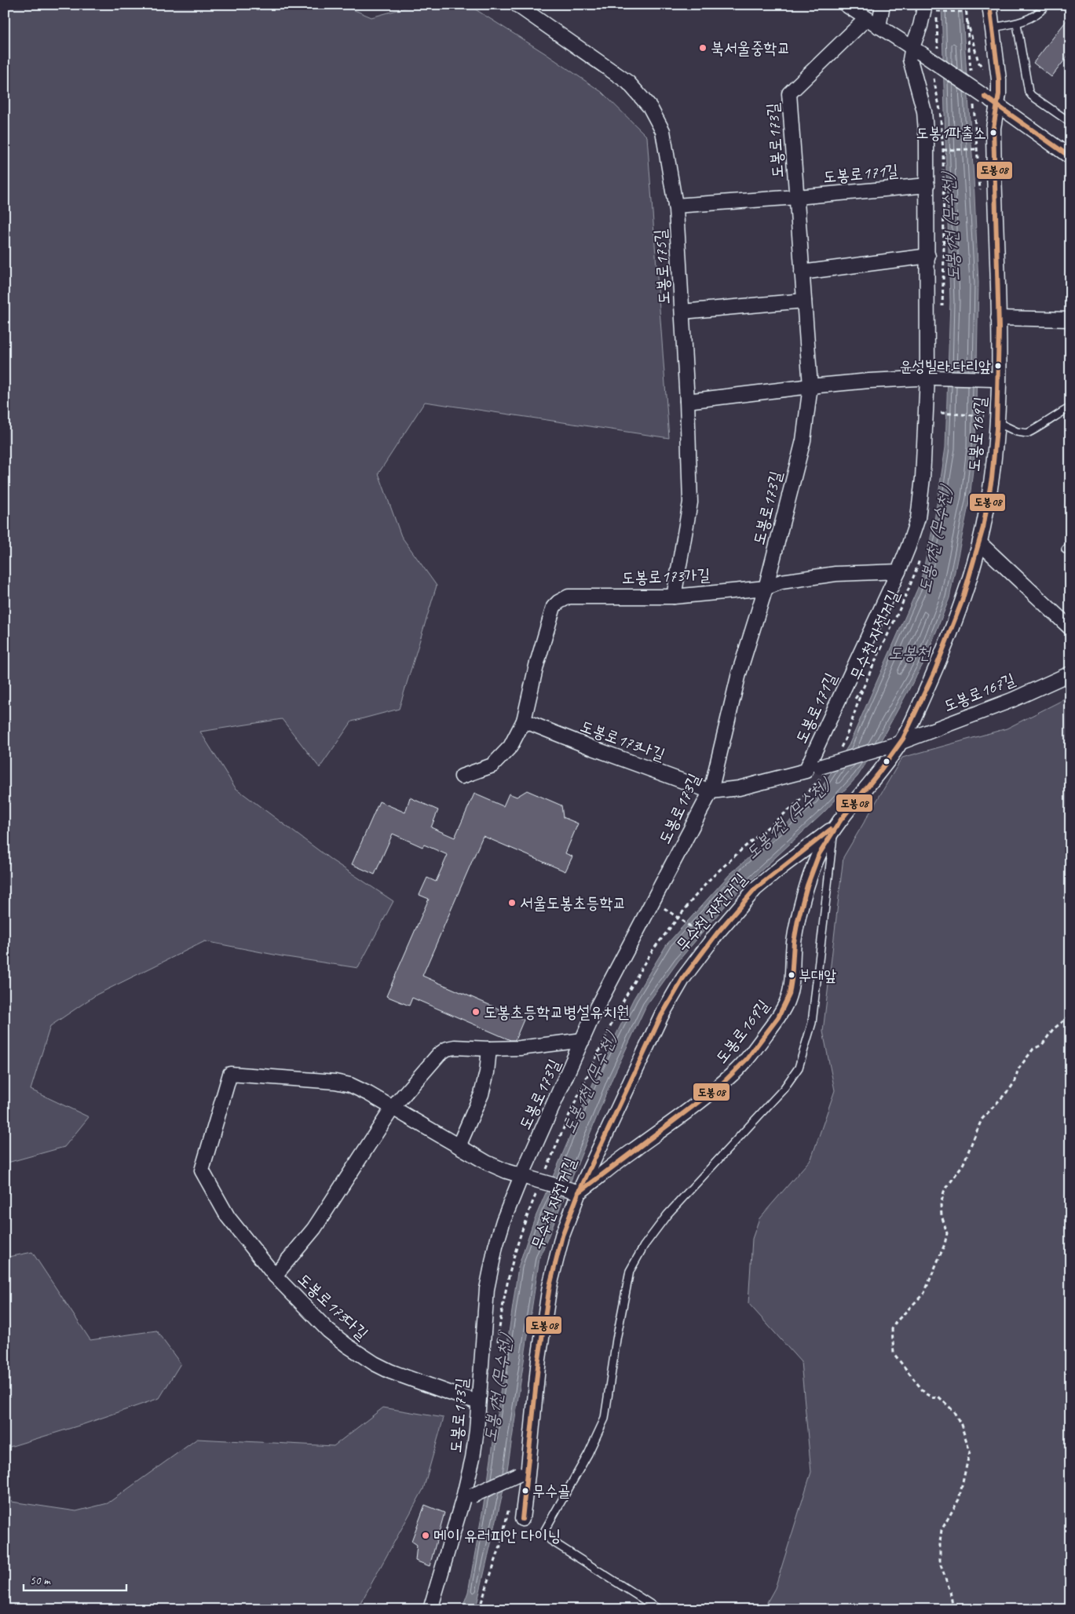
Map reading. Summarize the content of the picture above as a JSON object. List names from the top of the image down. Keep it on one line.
{"streets":{"street":["도봉로173길","도봉로171길","도봉로175길","도봉로169길","도봉로173가길","도봉로167길","도봉로173나길","도봉로173다길"],"path":["무수천 자전거길"]},"crossings":[["도봉로173길","도봉로171길"],["도봉로173길","도봉로175길"],["도봉로173길","도봉로173가길"],["도봉로173길","무수천 자전거길"],["도봉로173길","도봉로173나길"],["도봉로173길","도봉로173다길"],["도봉로171길","도봉로167길"],["도봉로171길","도봉로173나길"],["도봉로175길","도봉로173가길"],["도봉로169길","도봉로167길"],["도봉로173가길","도봉로173나길"],["무수천 자전거길","도봉로167길"]],"water":["도봉1천 (무수천)","도봉천"],"places":["북서울중학교","도봉1파출소","윤성빌라.다리앞","서울도봉초등학교","부대앞","도봉초등학교병설유치원","무수골","메이 유러피안 다이닝"],"lines":["transit line 도봉08"],"scale_bar":"50 m"}
